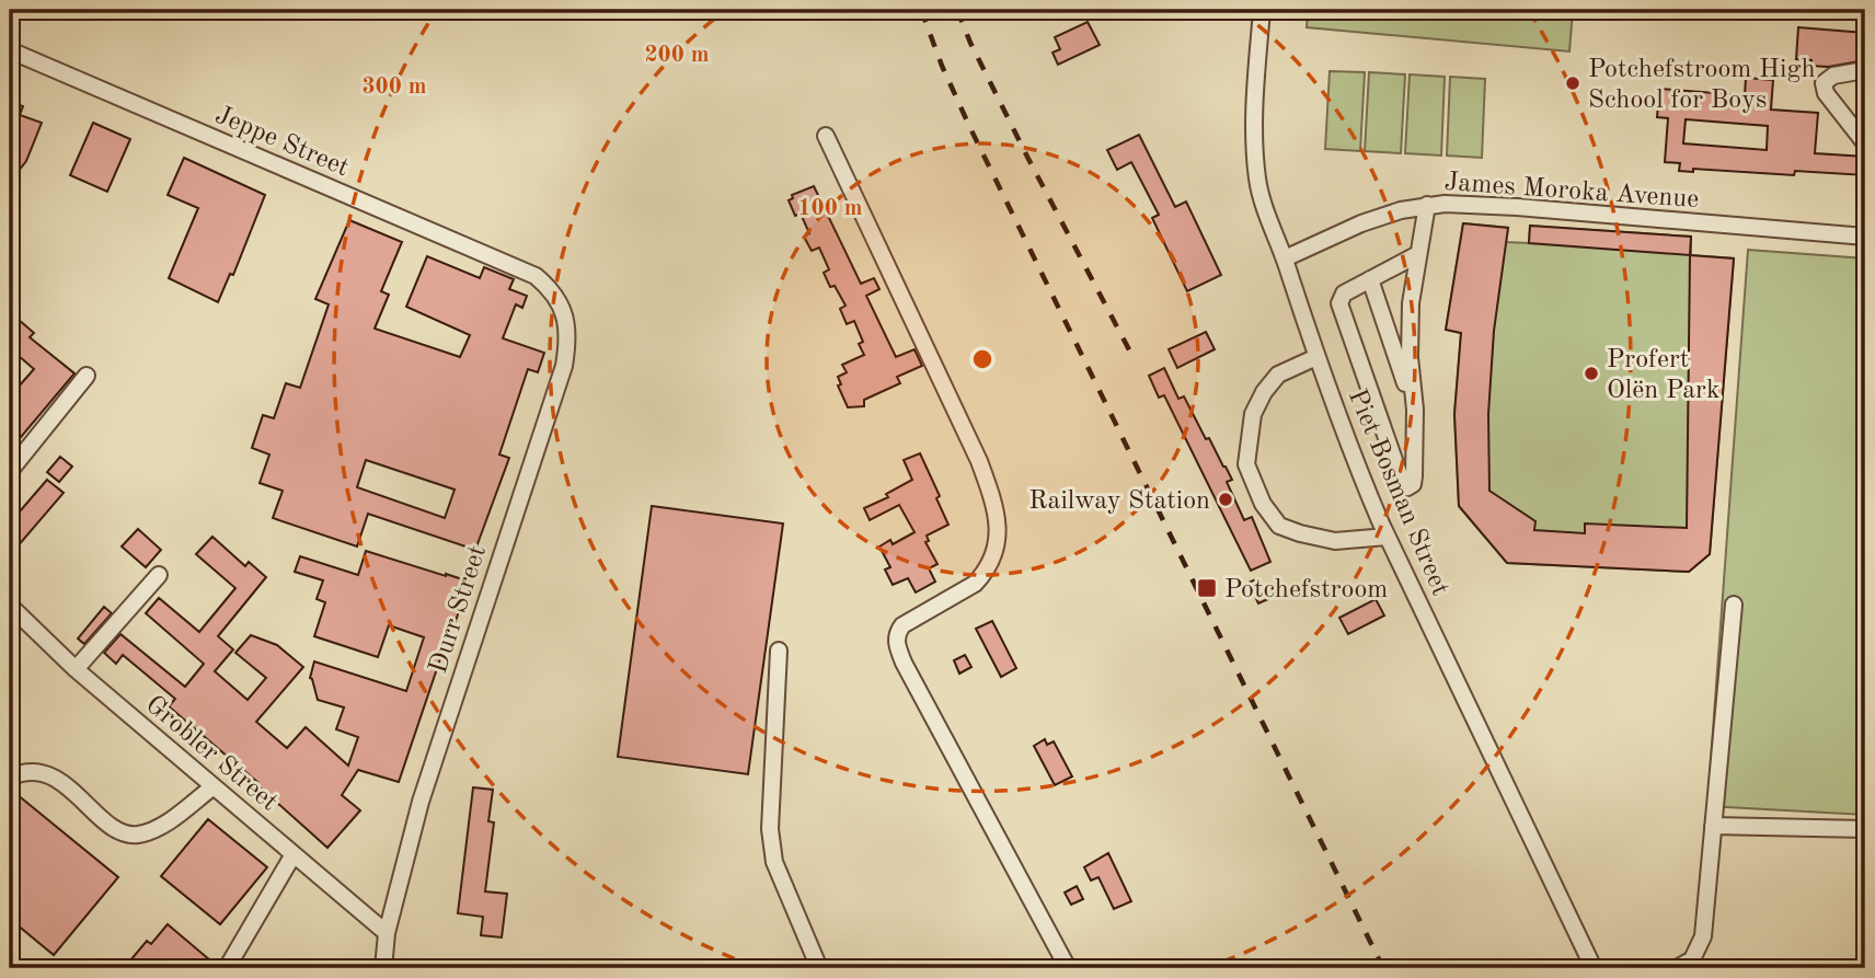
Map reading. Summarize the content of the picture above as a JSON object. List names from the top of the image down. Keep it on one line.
{"streets":{"street":["Jeppe Street","James Moroka Avenue","Piet Bosman Street","Durr Street","Grobler Street"]},"crossings":[["Jeppe Street","Durr Street"],["James Moroka Avenue","Piet Bosman Street"],["Durr Street","Grobler Street"]],"places":{"other":["Potchefstroom High School for Boys","Profert Olën Park","Railway Station"],"transit":["Potchefstroom"]},"rings":["200 m","300 m","100 m"]}
